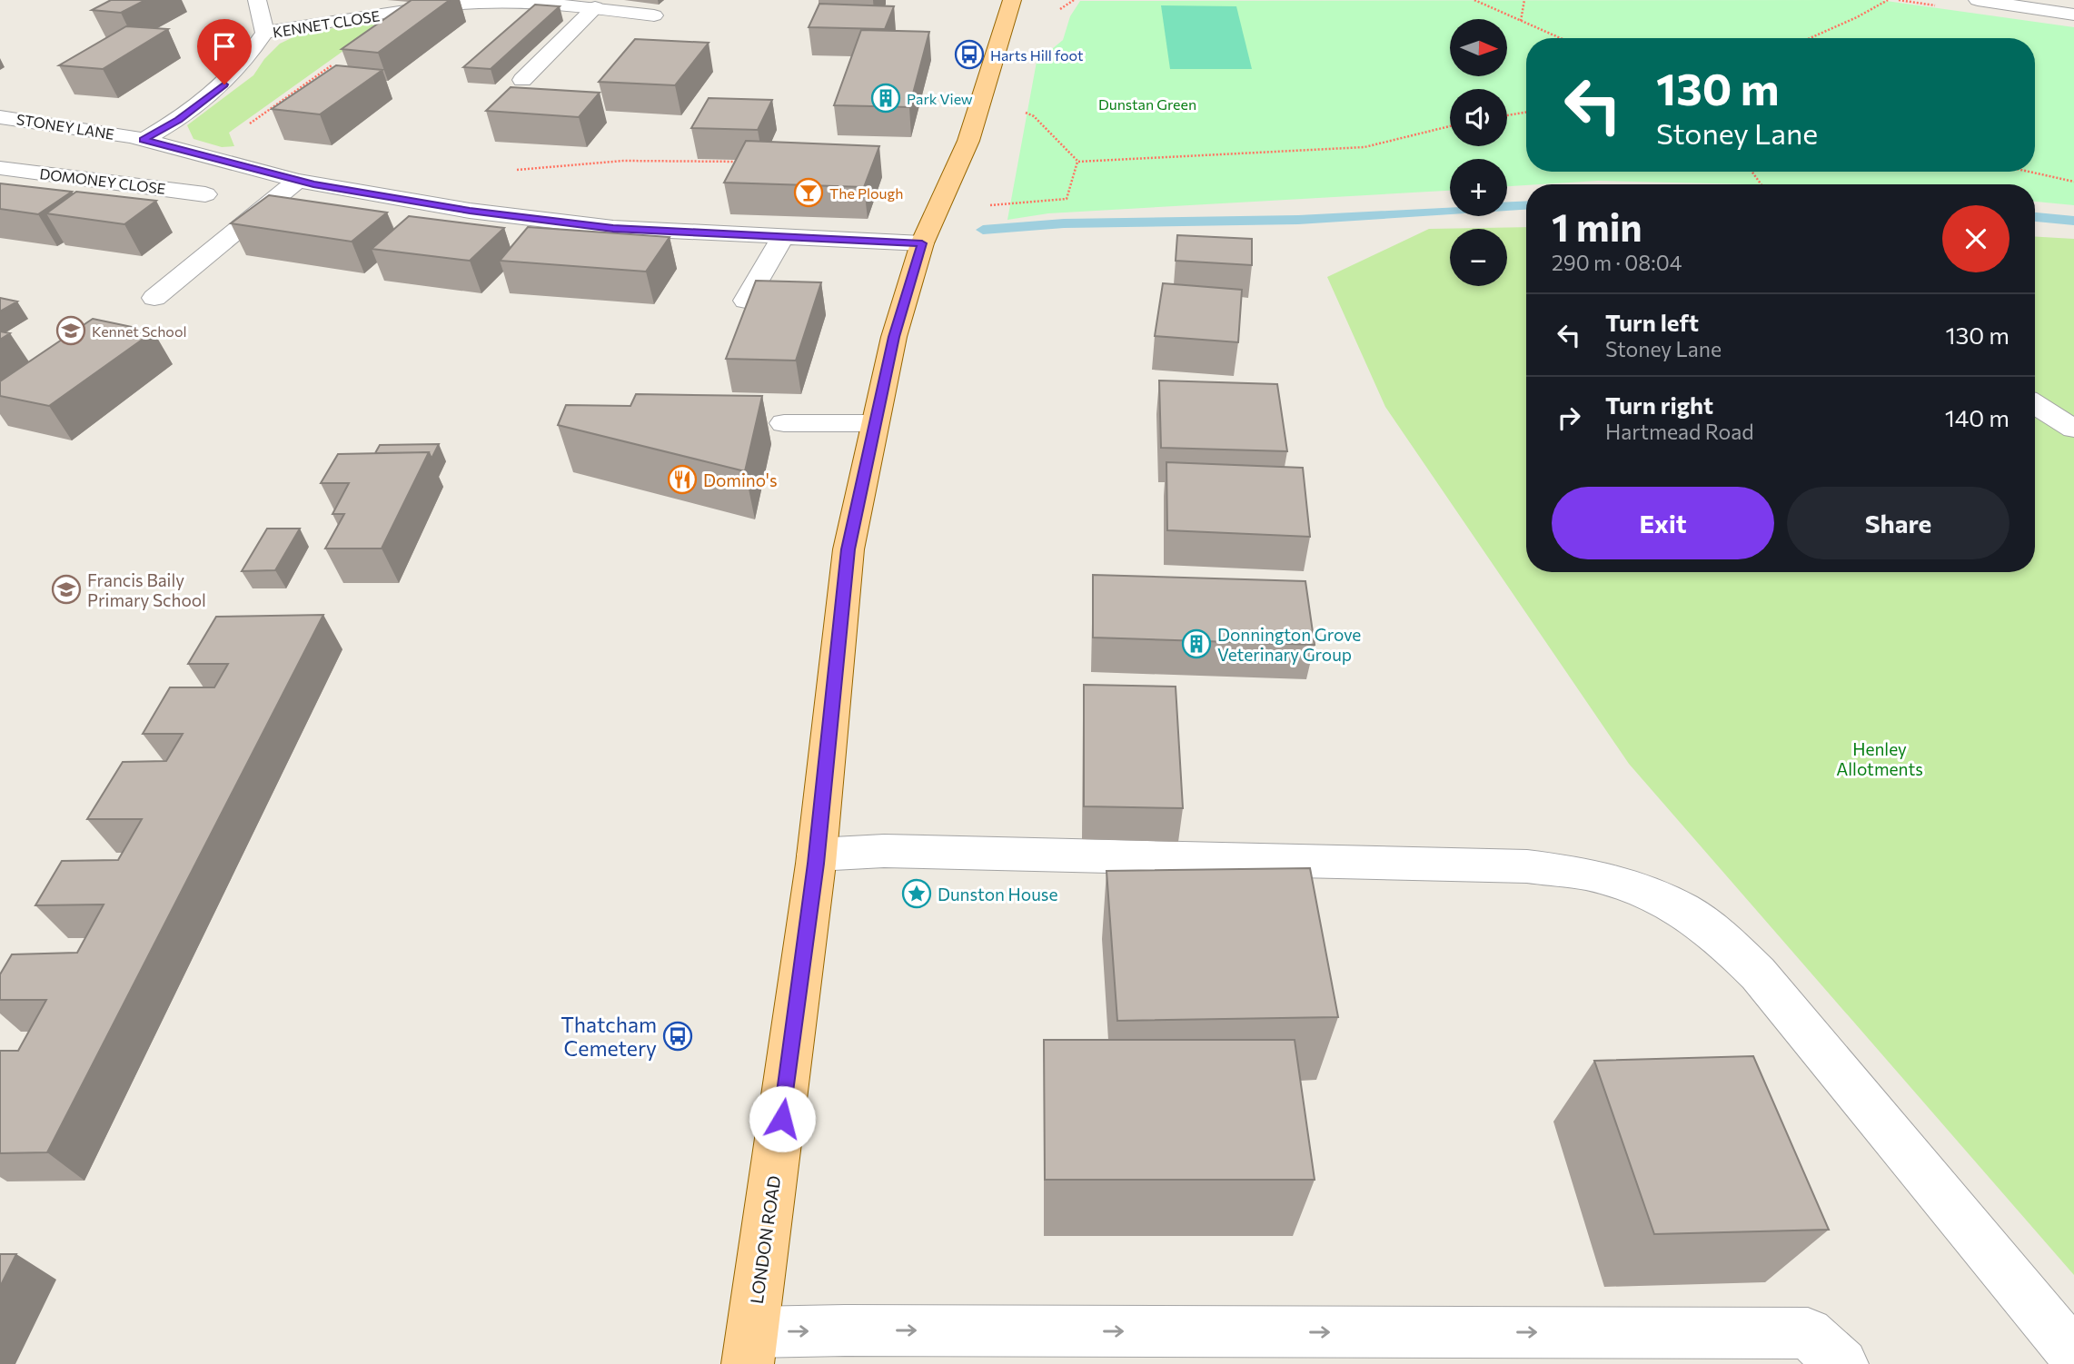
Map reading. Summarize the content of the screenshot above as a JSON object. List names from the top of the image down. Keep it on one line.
{"streets":{"main road":["LONDON ROAD"],"street":["KENNET CLOSE","STONEY LANE","DOMONEY CLOSE"]},"crossings":[["STONEY LANE","DOMONEY CLOSE"],["STONEY LANE","LONDON ROAD"]],"parks":["Dunstan Green","Henley Allotments"],"places":{"bus stop":["Harts Hill foot","Thatcham Cemetery"],"building":["Park View","Donnington Grove Veterinary Group"],"bar":["The Plough"],"school or university":["Kennet School","Francis Baily Primary School"],"restaurant":["Domino's"],"place":["Dunston House"]},"north":"right","page":{"map_buttons":["+","−"],"turn":["130 m","Stoney Lane"],"heading":["1 min","290 m · 08:04"],"list":[{"name":"Turn left","note":"Stoney Lane","value":"130 m"},{"name":"Turn right","note":"Hartmead Road","value":"140 m"}],"buttons":["Exit","Share"]}}
